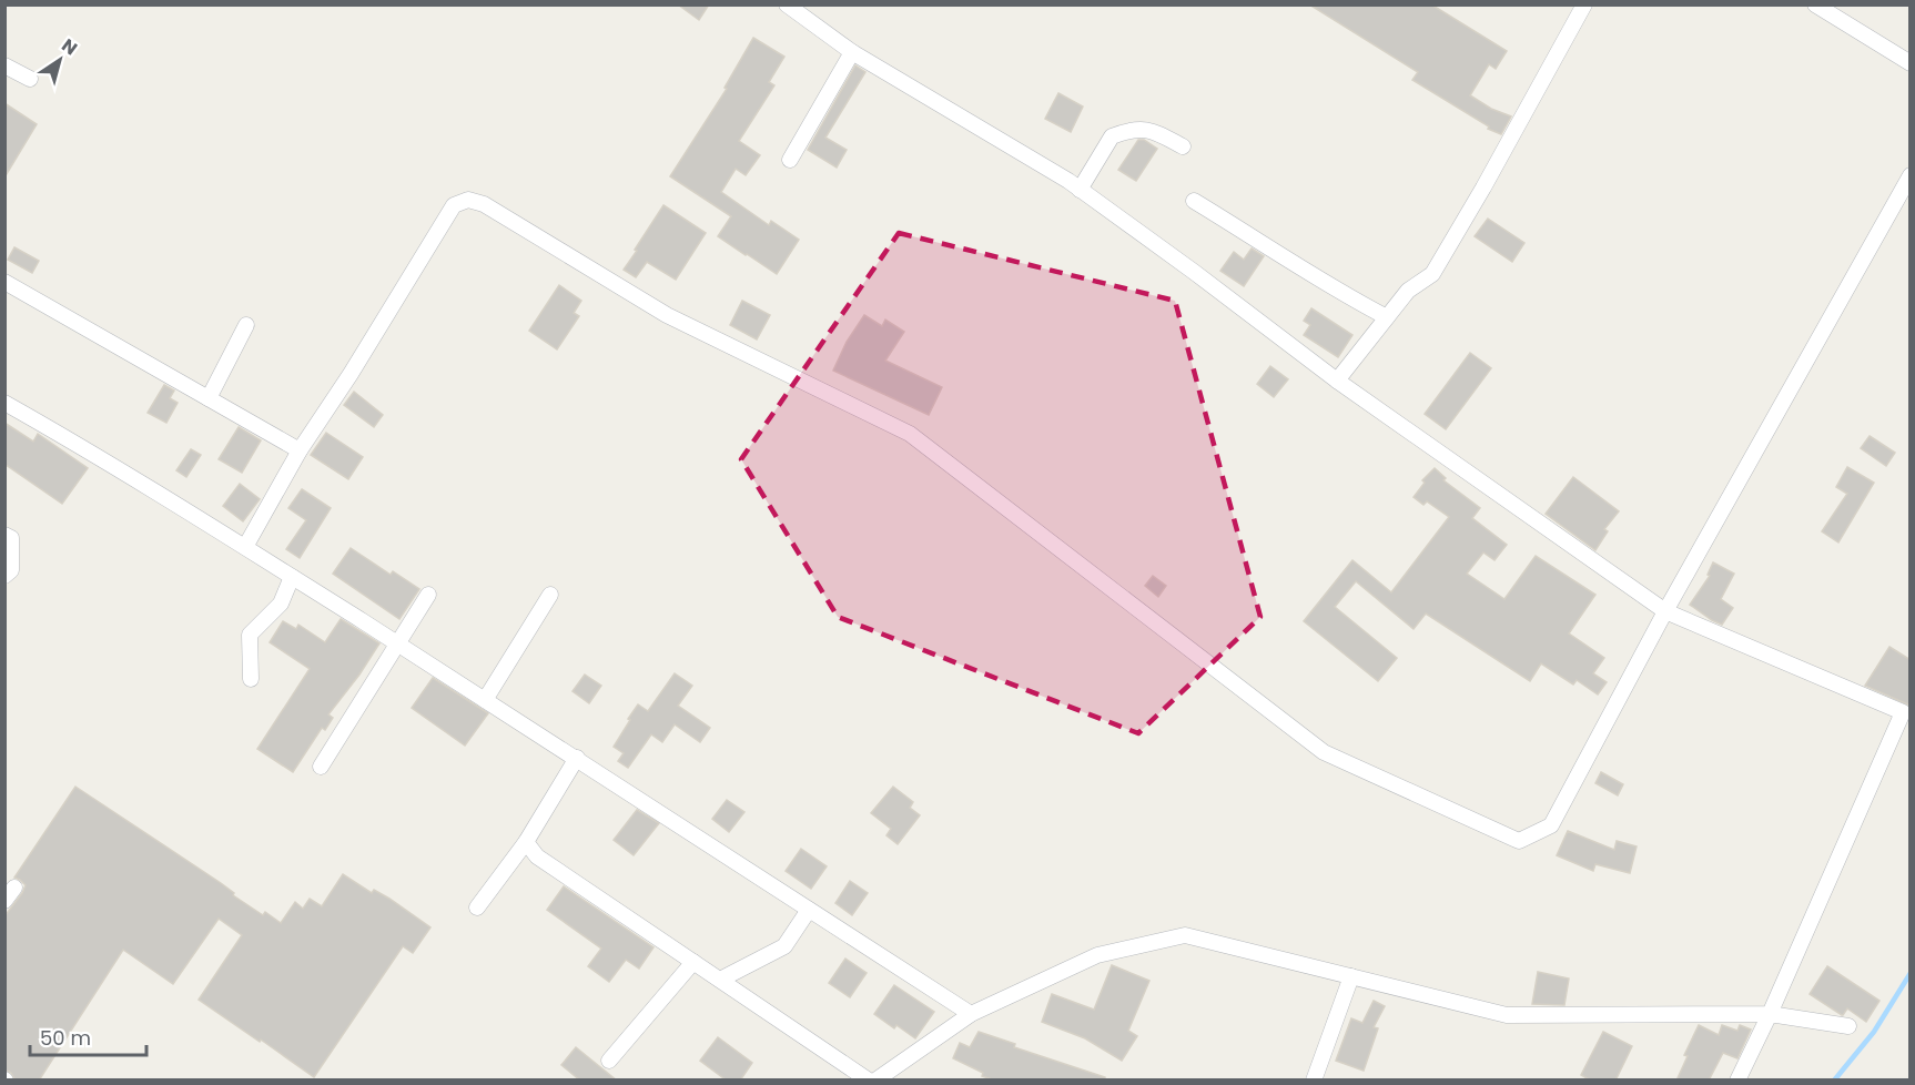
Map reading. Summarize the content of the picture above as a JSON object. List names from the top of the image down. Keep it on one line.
{"scale_bar":"50 m","north":"top right"}
